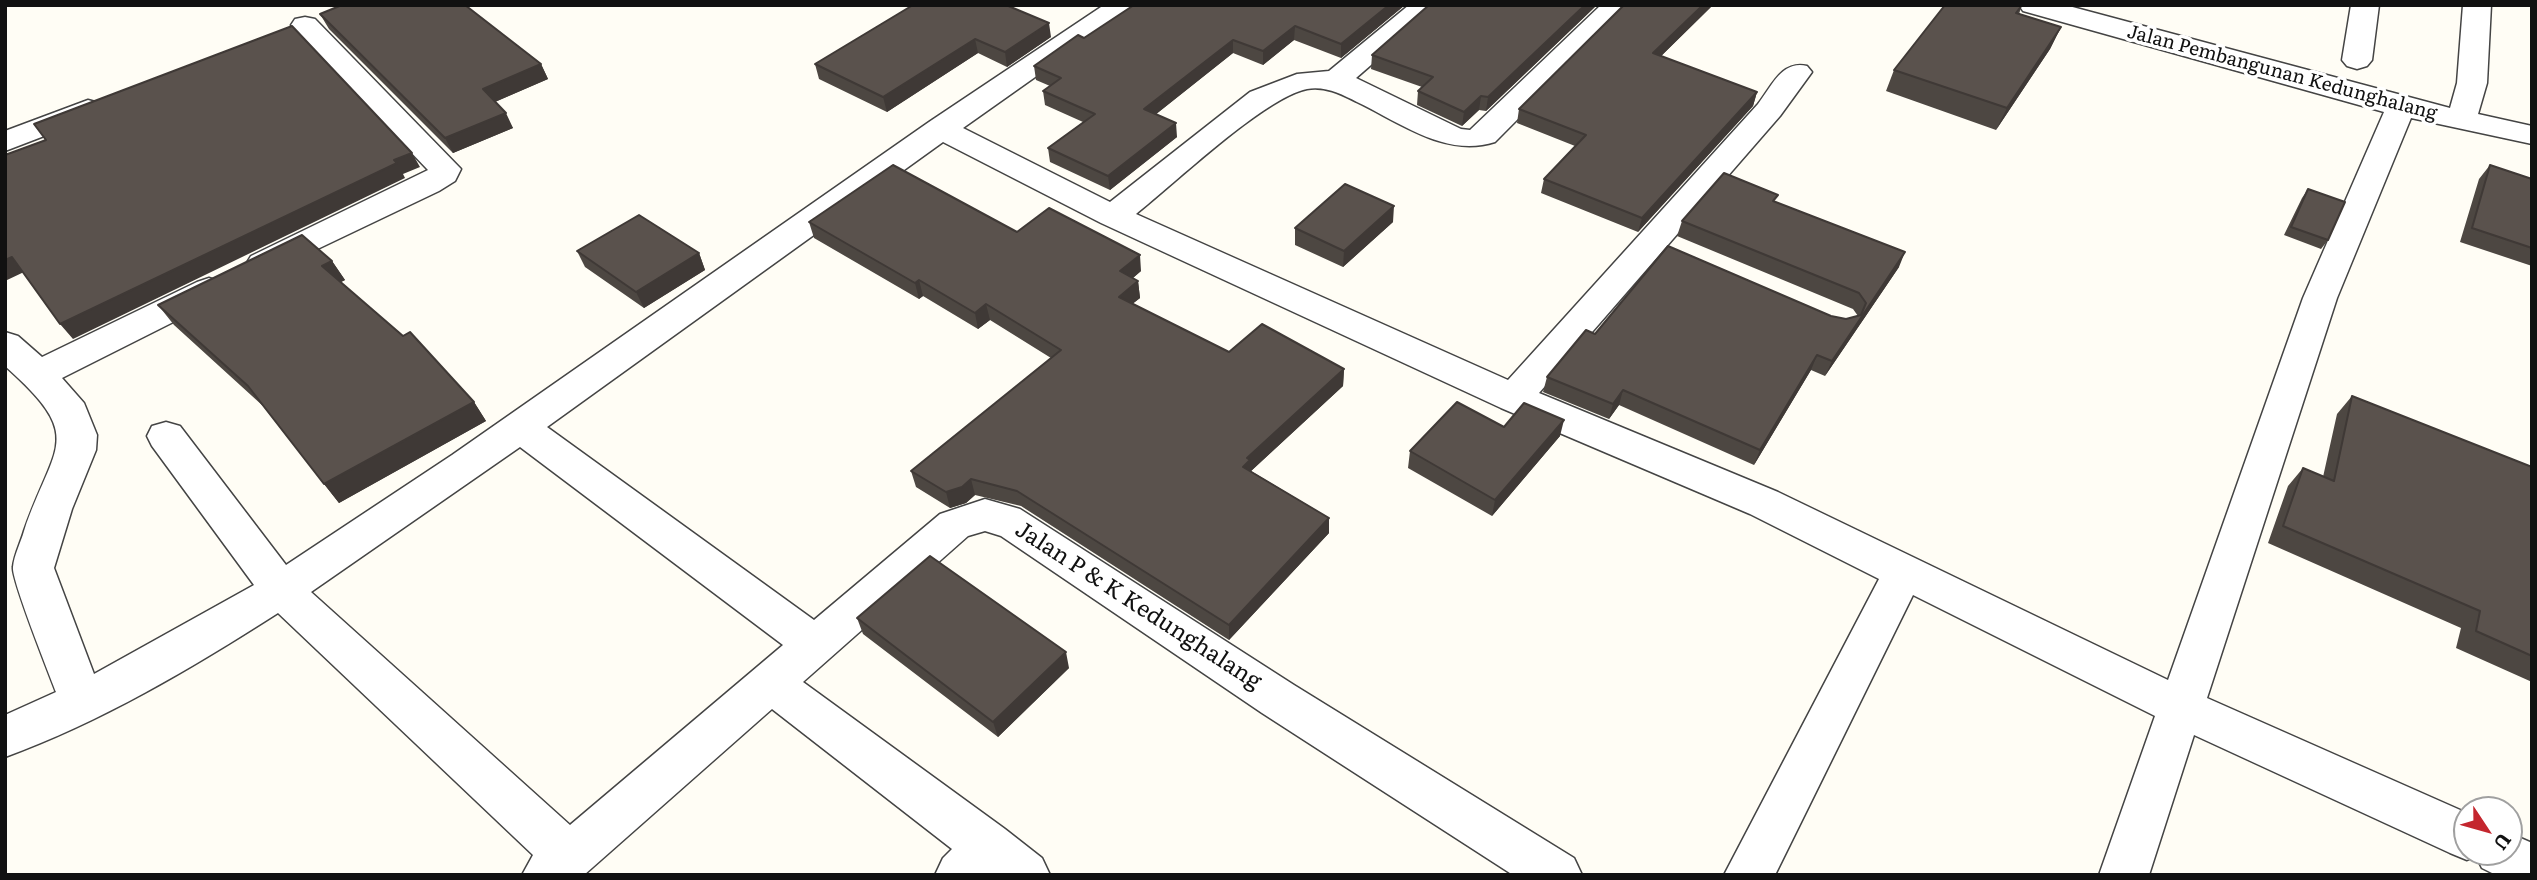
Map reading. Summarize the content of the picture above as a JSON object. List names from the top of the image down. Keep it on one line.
{"streets":{"street":["Jalan Pembangunan Kedunghalang","Jalan P & K Kedunghalang"]},"north":"bottom right"}
